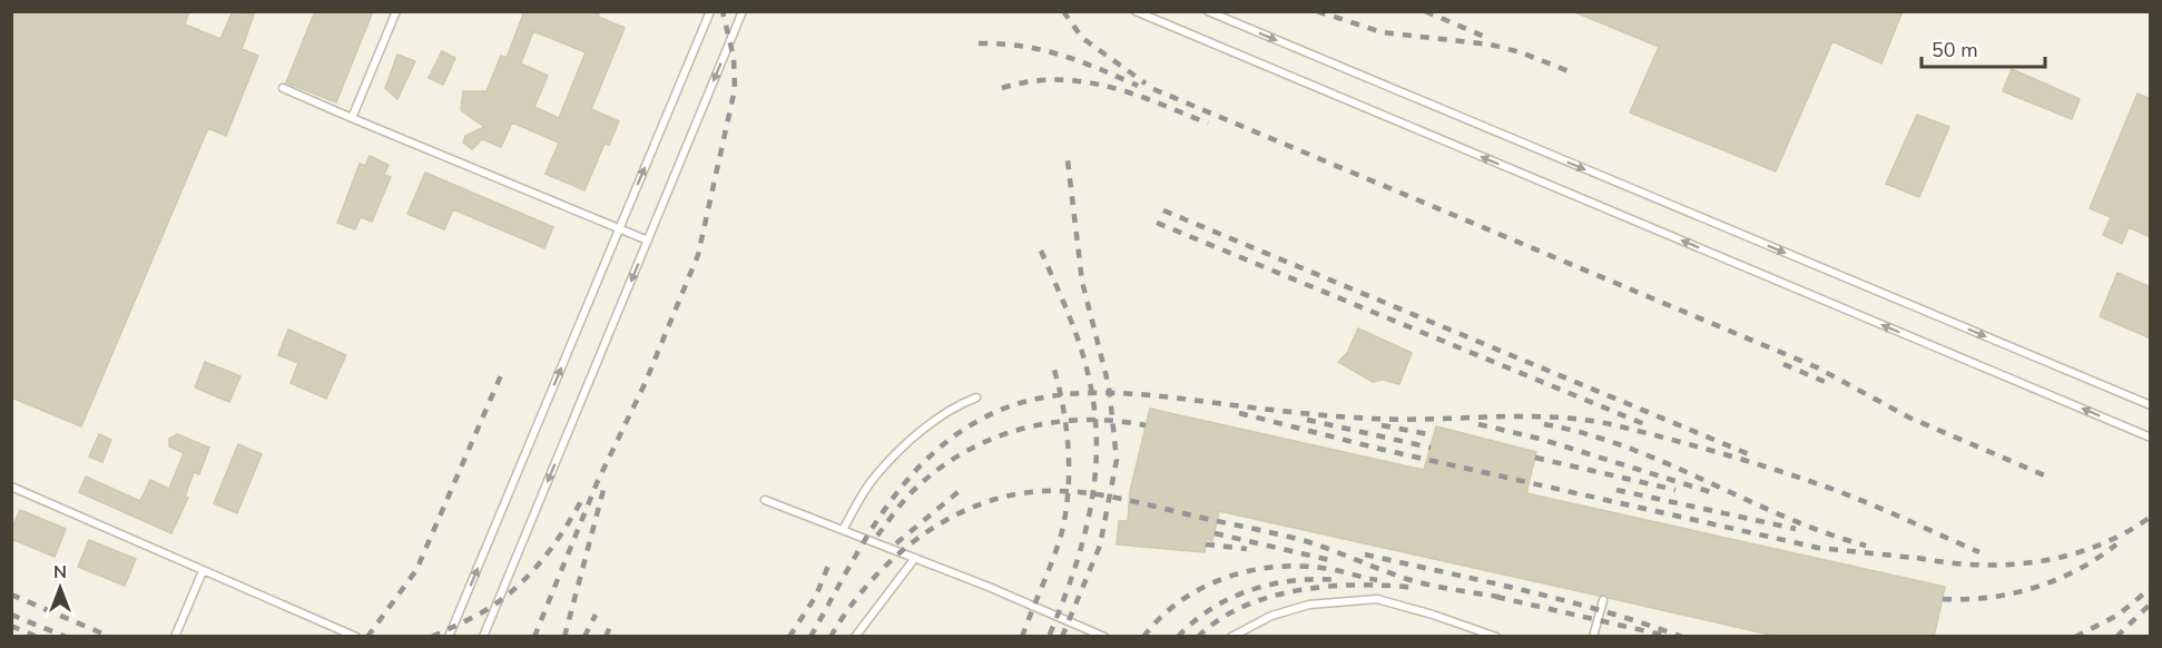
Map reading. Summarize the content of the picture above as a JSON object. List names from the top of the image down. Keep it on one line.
{"scale_bar":"50 m","north":"top"}
